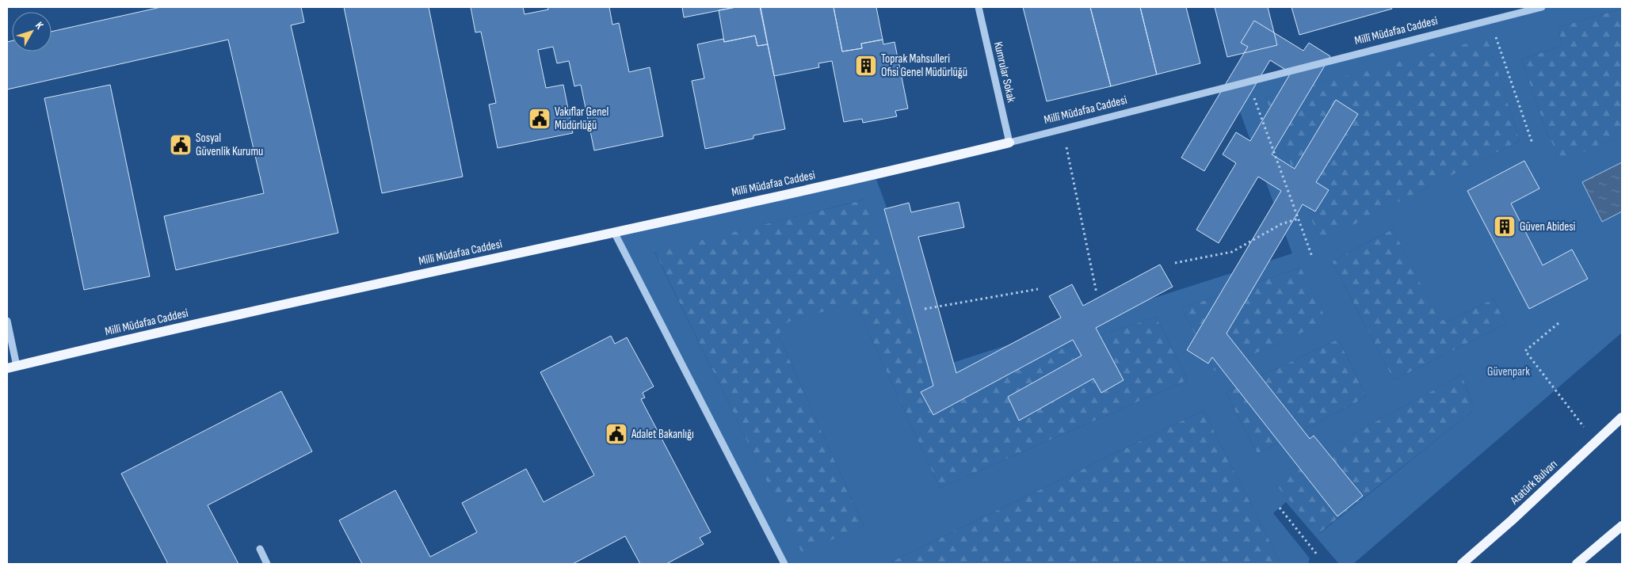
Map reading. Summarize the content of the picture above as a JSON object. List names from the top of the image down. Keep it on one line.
{"streets":{"main road":["Millî Müdafaa Caddesi","Atatürk Bulvarı"],"street":["Kumrular Sokak"]},"crossings":[["Millî Müdafaa Caddesi","Kumrular Sokak"]],"parks":["Güvenpark"],"places":{"building":["Toprak Mahsulleri Ofisi Genel Müdürlüğü","Güven Abidesi"],"public building":["Vakıflar Genel Müdürlüğü","Sosyal Güvenlik Kurumu","Adalet Bakanlığı"]},"north":"top right"}
